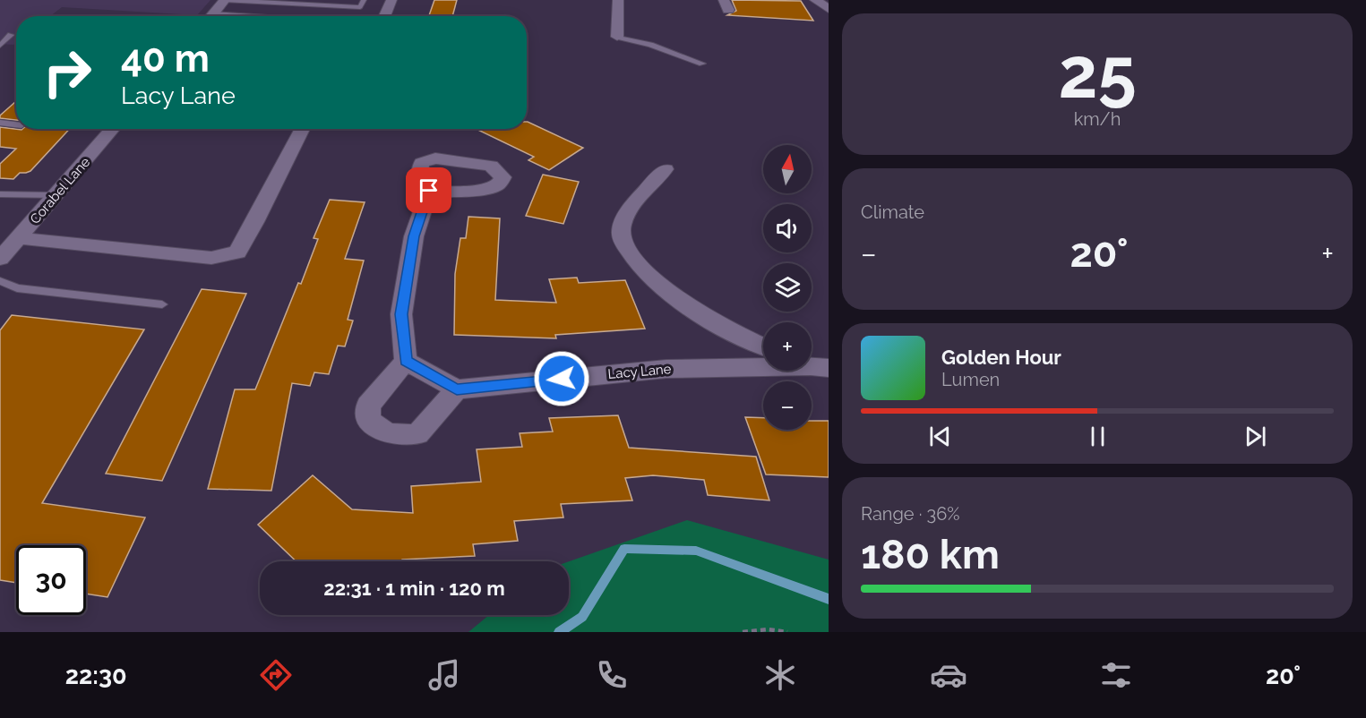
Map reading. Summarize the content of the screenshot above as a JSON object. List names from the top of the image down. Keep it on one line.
{"streets":{"street":["Corabel Lane","Lacy Lane"]},"north":"top","page":{"tile":[["25","km/h"],"Climate",["Range · 36%","180 km"]],"turn":["40 m","Lacy Lane"],"map_buttons":["+","−"],"heat":["−","20°","+"],"song":["Golden Hour","Lumen"],"limit":"30","trip":"22:31 · 1 min · 120 m","tabs":["22:30","20°"]}}
